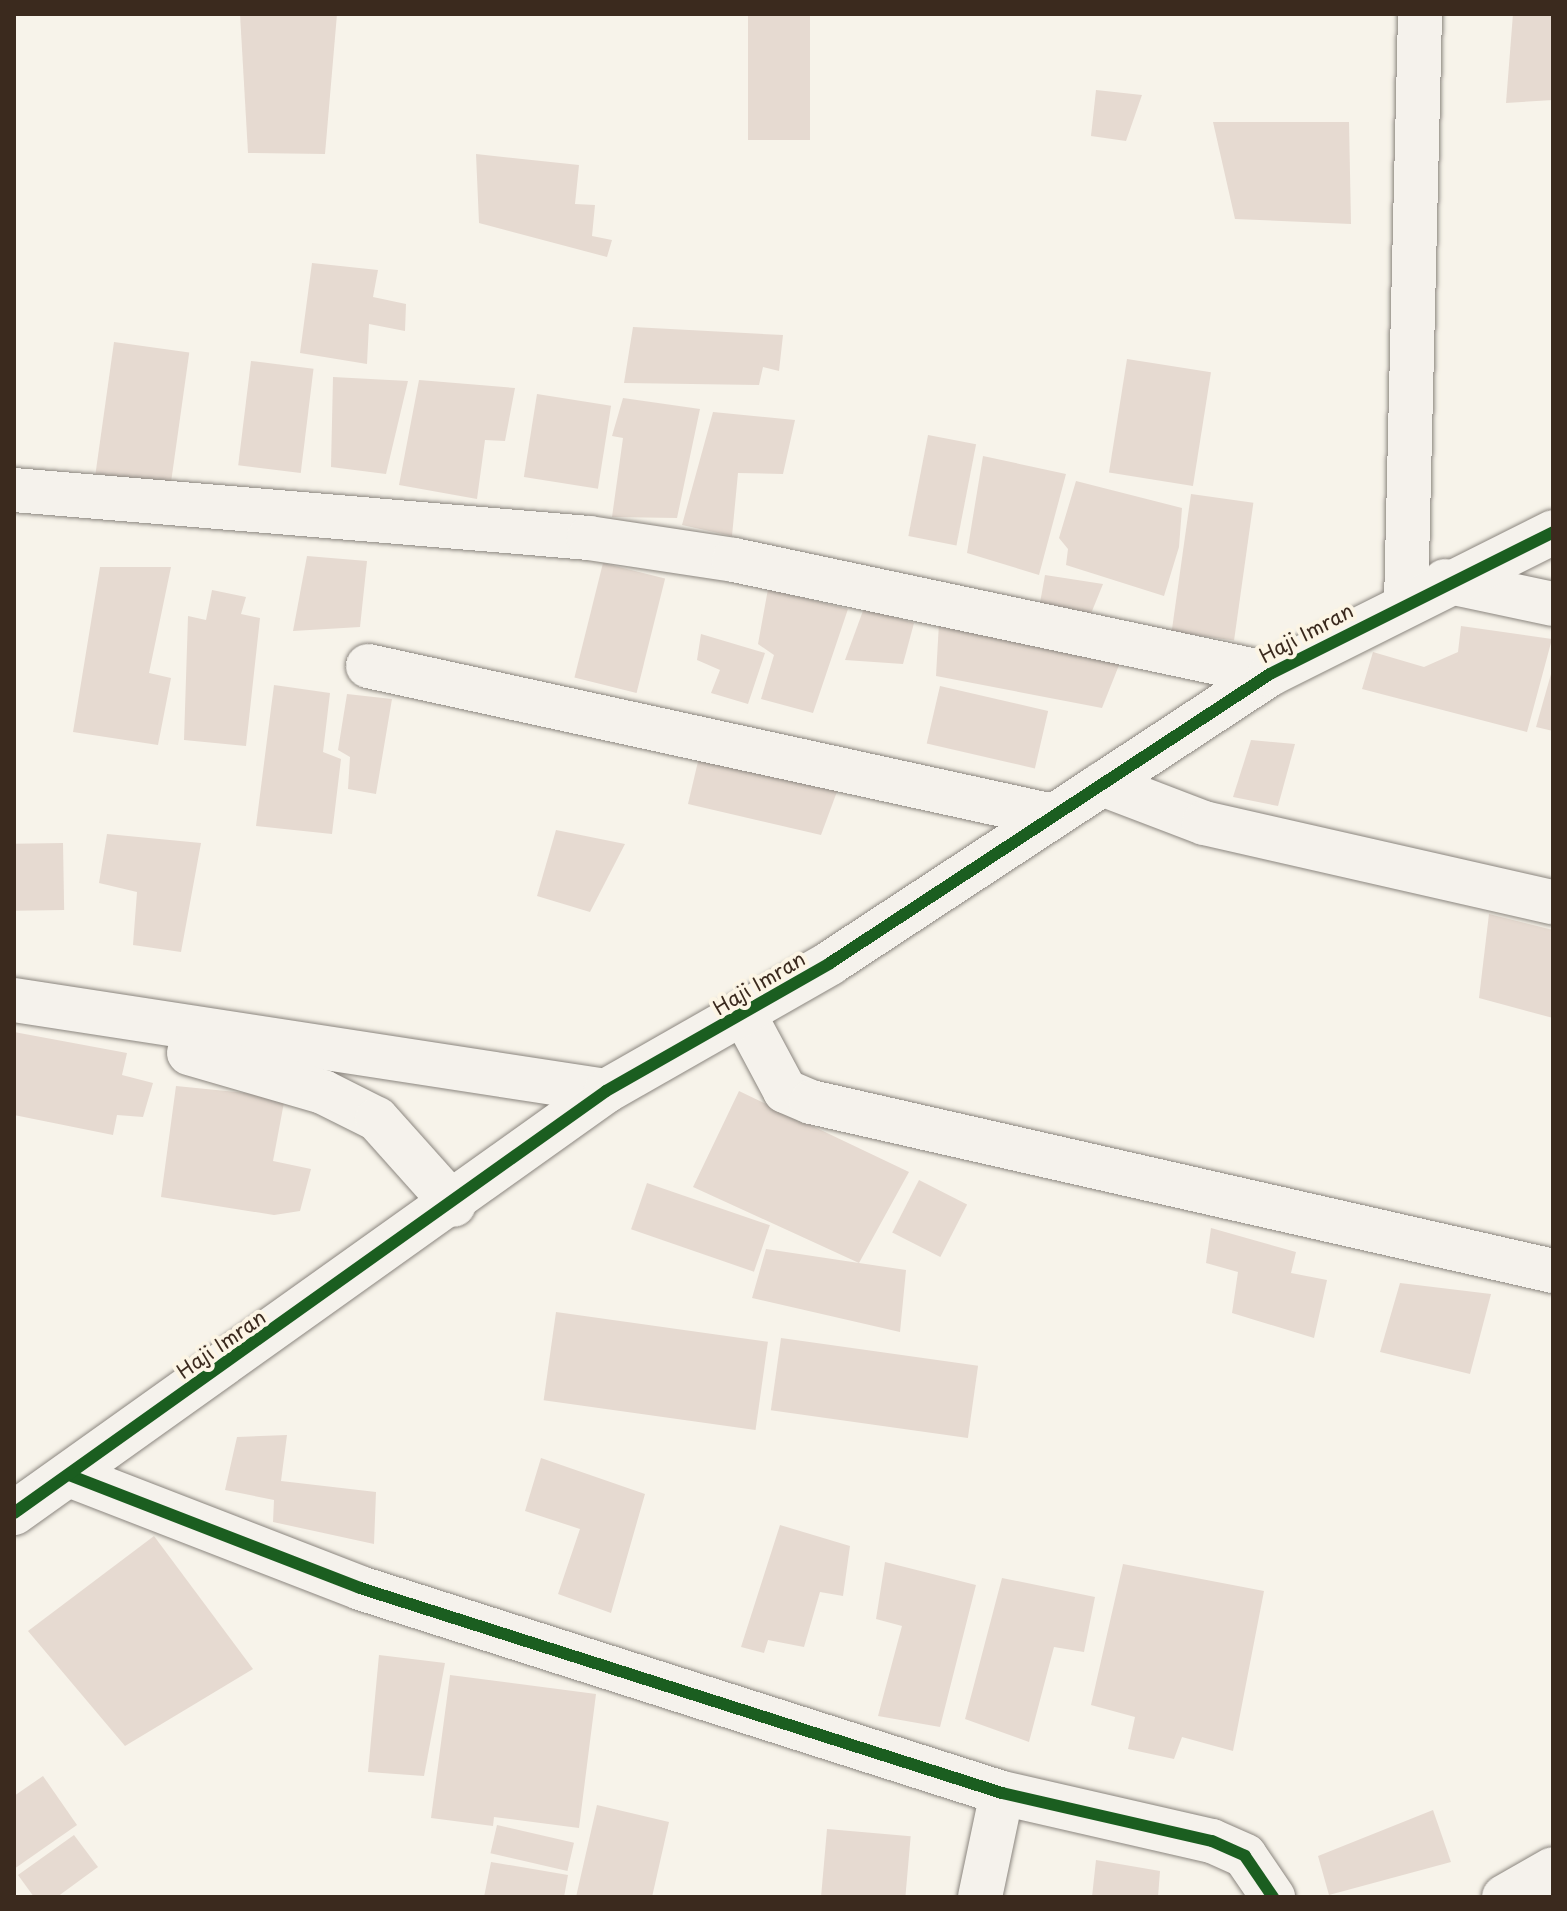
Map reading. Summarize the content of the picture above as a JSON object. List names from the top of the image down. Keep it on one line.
{"streets":{"street":["Haji Imran"]}}
